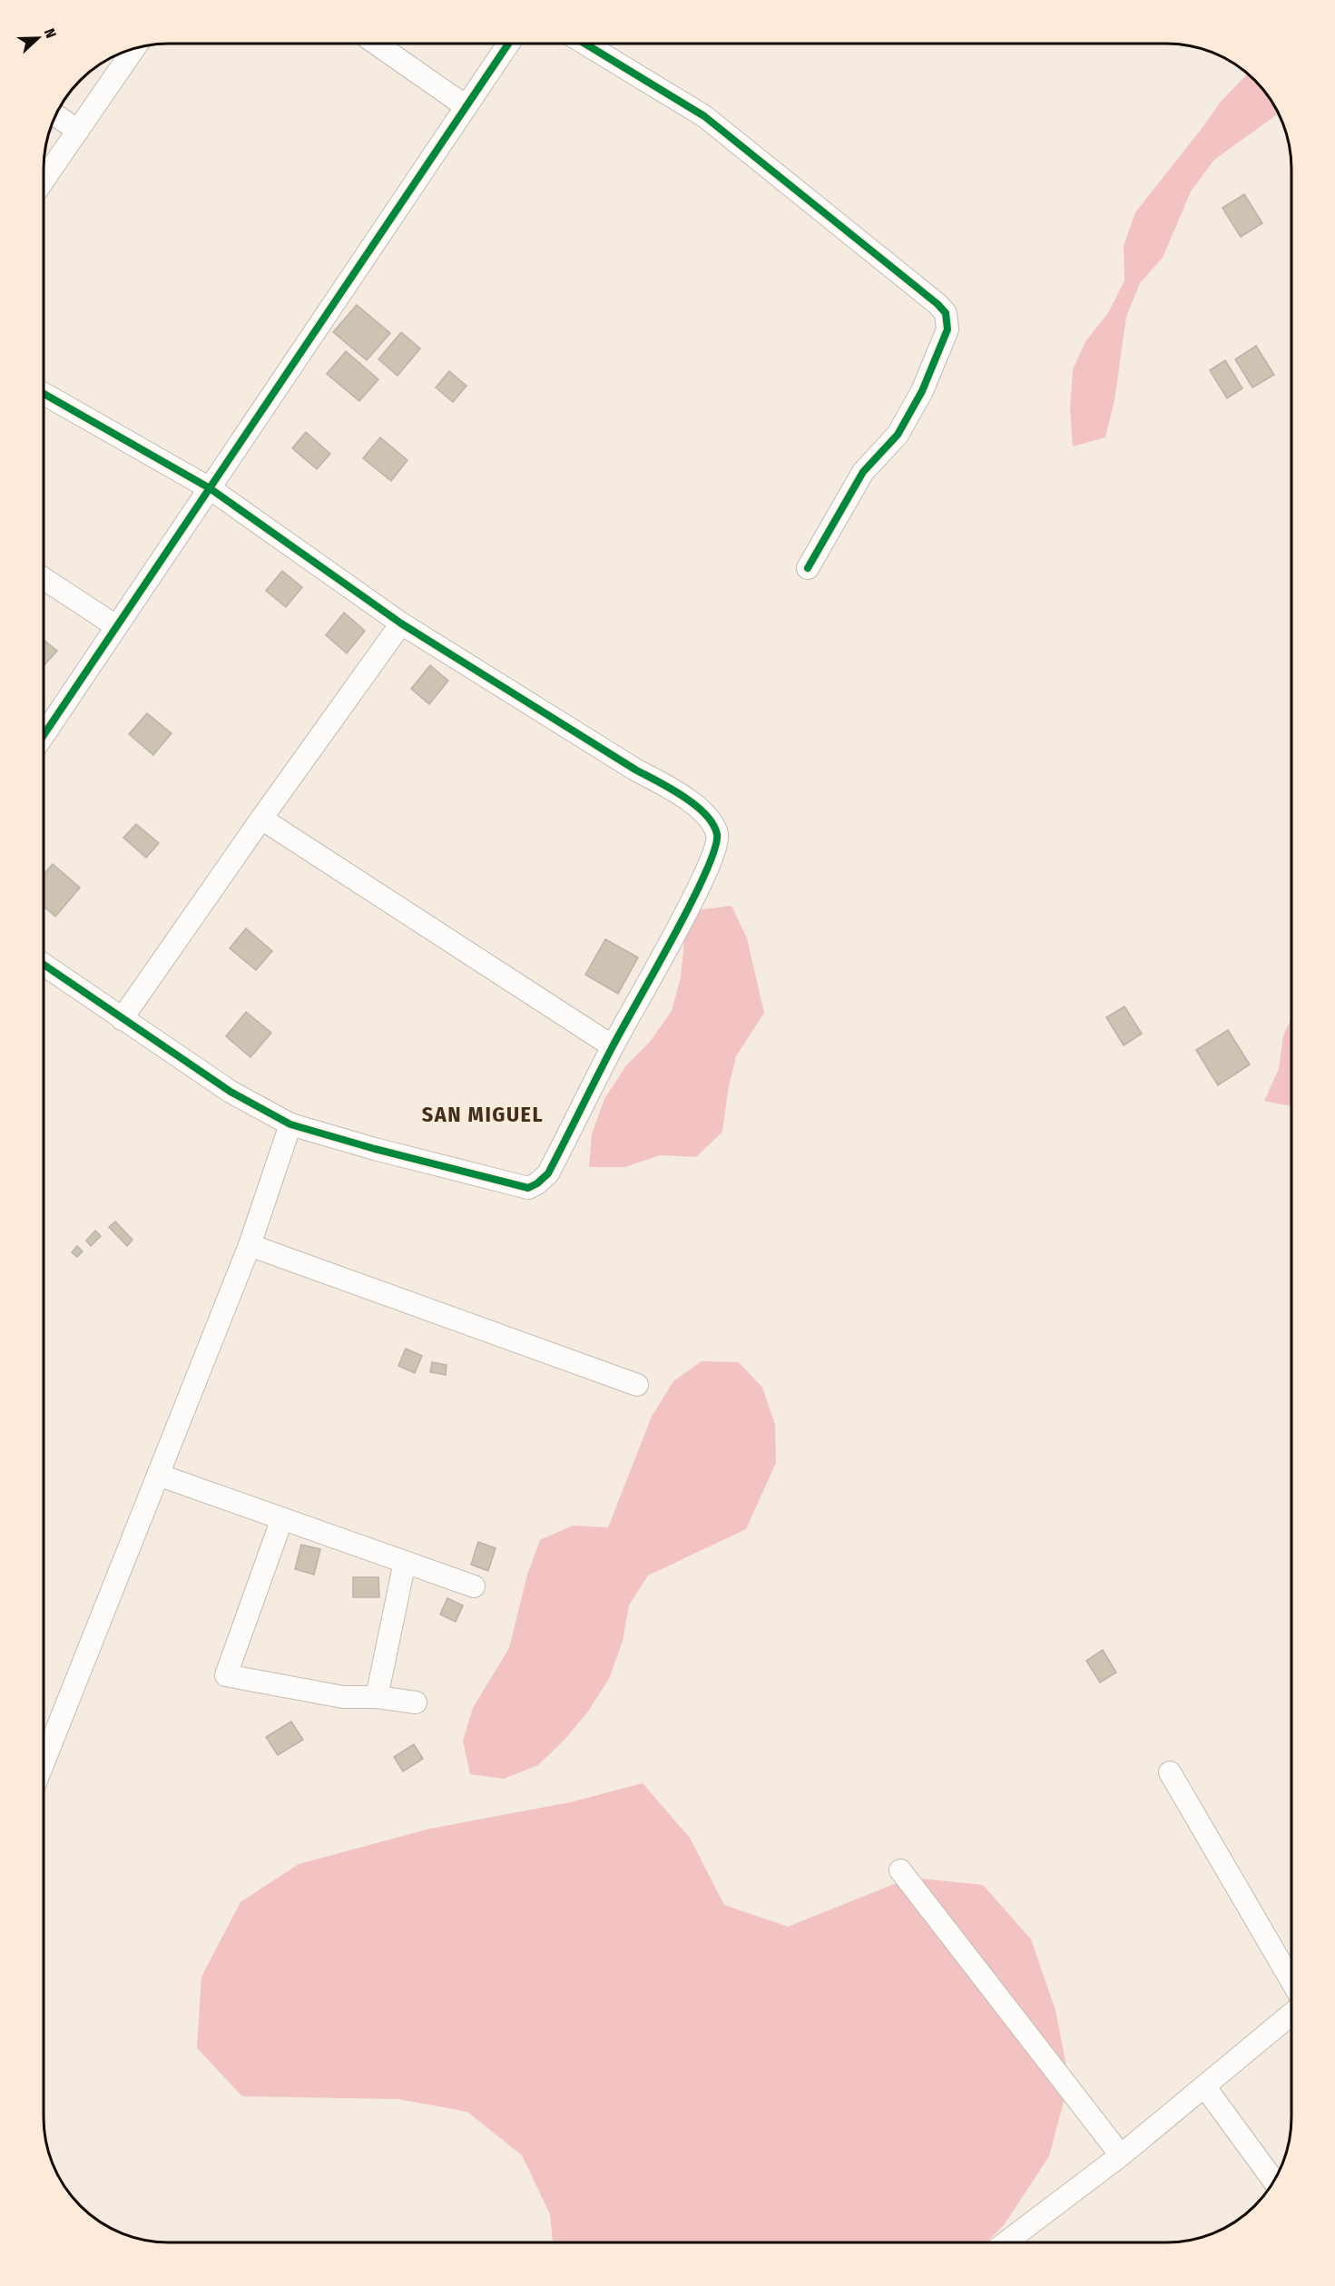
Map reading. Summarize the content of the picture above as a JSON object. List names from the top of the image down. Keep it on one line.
{"districts":["SAN MIGUEL"],"north":"right"}
